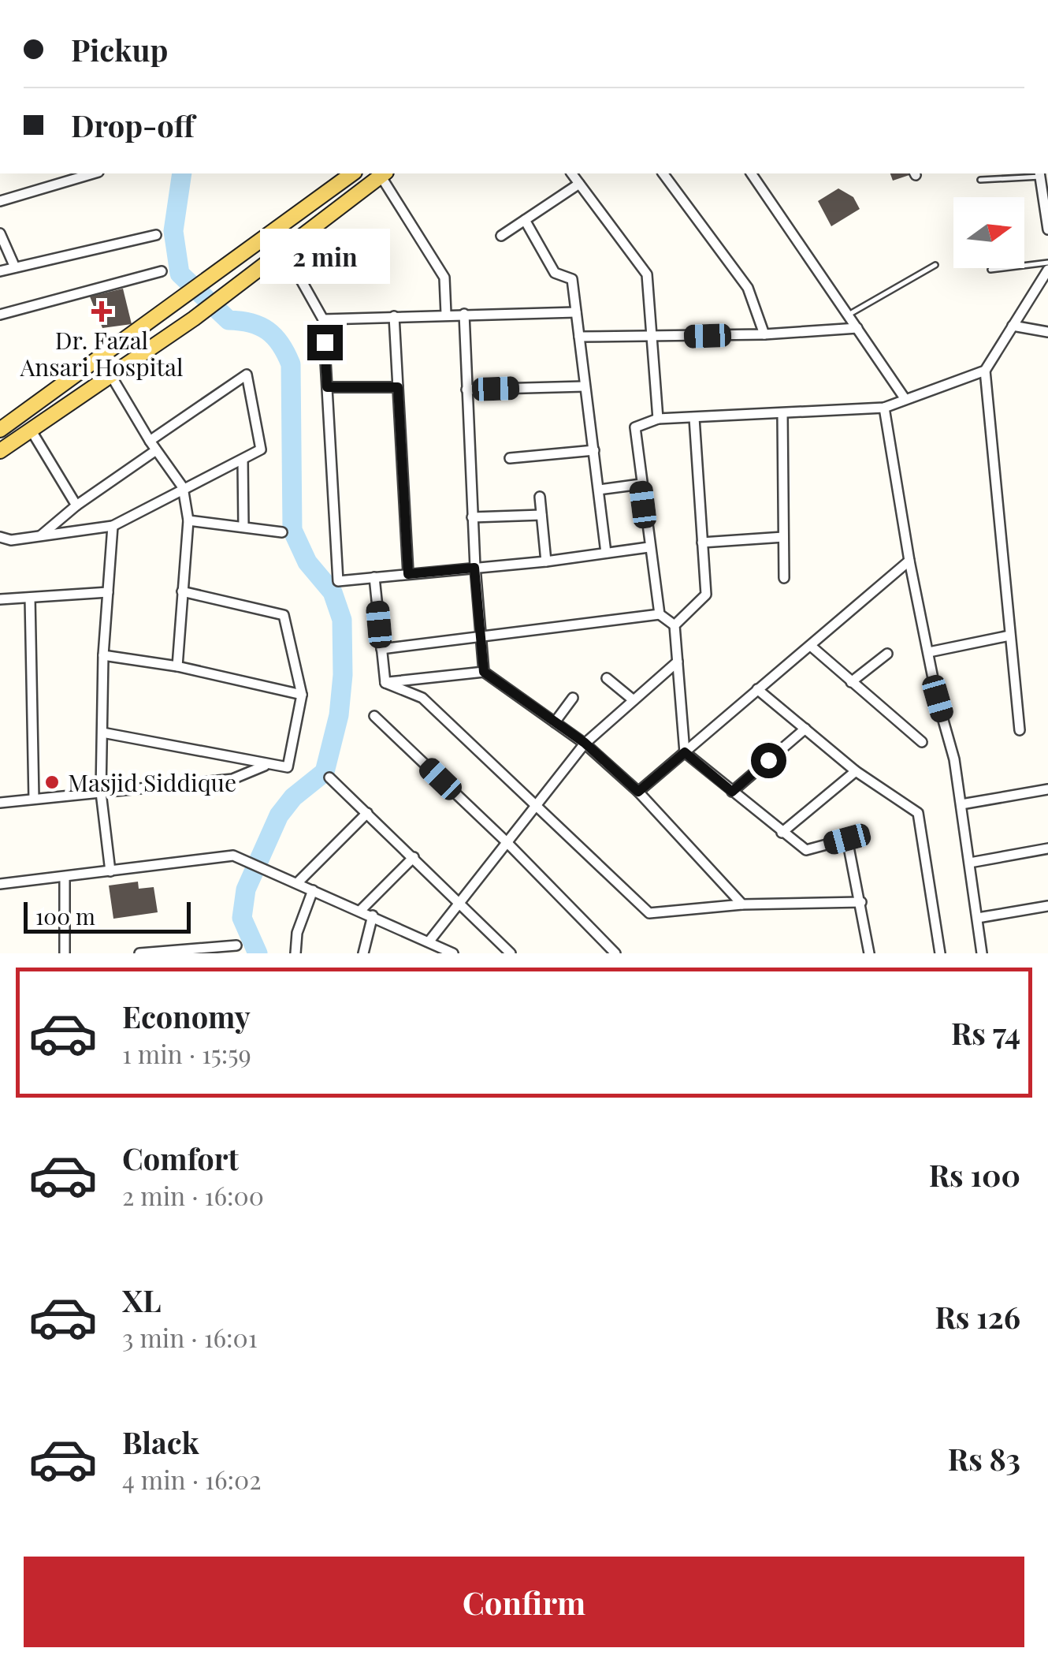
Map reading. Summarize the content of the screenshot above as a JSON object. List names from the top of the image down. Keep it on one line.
{"places":{"health":["Dr. Fazal Ansari Hospital"],"other":["Masjid Siddique"]},"scale_bar":"100 m","north":"right","page":{"banner":["Pickup","Drop-off"],"bubble":"2 min","scale":"100 m","list":[{"name":"Economy","note":"1 min · 15:59","value":"Rs 74"},{"name":"Comfort","note":"2 min · 16:00","value":"Rs 100"},{"name":"XL","note":"3 min · 16:01","value":"Rs 126"},{"name":"Black","note":"4 min · 16:02","value":"Rs 83"}],"buttons":"Confirm"}}
